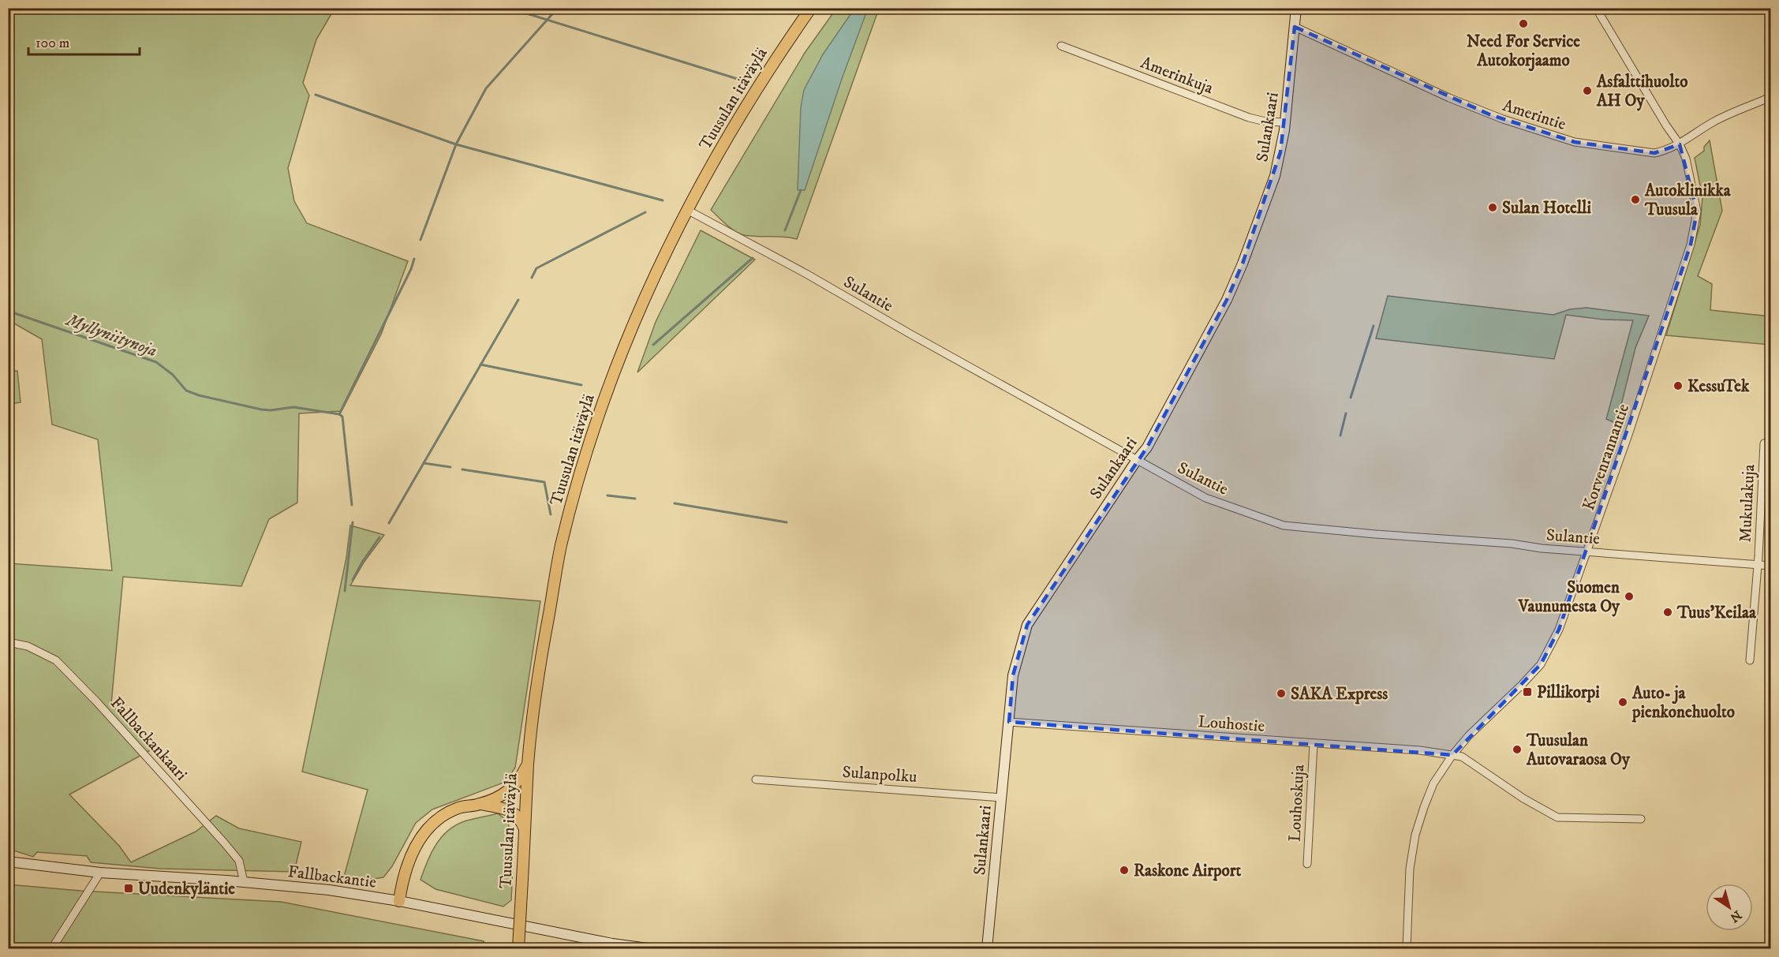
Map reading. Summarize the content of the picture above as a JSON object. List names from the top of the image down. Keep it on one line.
{"streets":{"main road":["Tuusulan itäväylä"],"street":["Amerinkuja","Amerintie","Sulankaari","Sulantie","Korvenrannantie","Mukulakuja","Louhostie","Fallbackankaari","Sulanpolku","Louhoskuja","Fallbackantie"]},"crossings":[["Amerinkuja","Sulankaari"],["Tuusulan itäväylä","Sulantie"],["Amerintie","Sulankaari"],["Amerintie","Korvenrannantie"],["Sulankaari","Sulantie"],["Sulankaari","Louhostie"],["Sulankaari","Sulanpolku"],["Sulantie","Korvenrannantie"],["Sulantie","Mukulakuja"],["Korvenrannantie","Louhostie"],["Louhostie","Louhoskuja"],["Fallbackankaari","Fallbackantie"]],"water":["Myllyniitynoja"],"places":{"other":["Need For Service Autokorjaamo","Asfalttihuolto AH Oy","Autoklinikka Tuusula","Sulan Hotelli","KessuTek","Suomen Vaunumesta Oy","Tuus'Keilaa","SAKA Express","Auto- ja pienkonehuolto","Tuusulan Autovaraosa Oy","Raskone Airport"],"transit":["Pillikorpi","Uudenkyläntie"]},"scale_bar":"100 m","north":"bottom right"}
